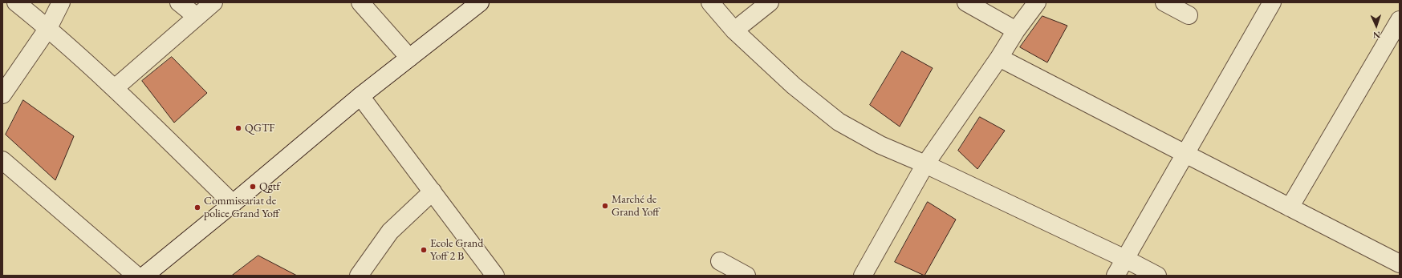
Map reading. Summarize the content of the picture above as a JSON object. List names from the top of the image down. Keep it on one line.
{"places":["QGTF","Qgtf","Marché de Grand Yoff","Commissariat de police Grand Yoff","Ecole Grand Yoff 2 B"],"north":"bottom"}
